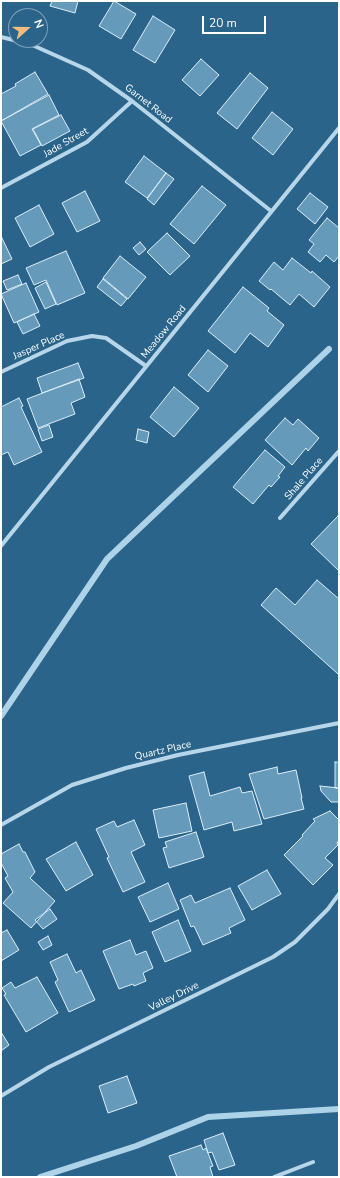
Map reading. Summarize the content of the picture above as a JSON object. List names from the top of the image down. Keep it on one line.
{"streets":{"street":["Garnet Road","Jade Street","Meadow Road","Jasper Place","Shale Place","Quartz Place","Valley Drive"]},"crossings":[["Garnet Road","Jade Street"],["Garnet Road","Meadow Road"],["Meadow Road","Jasper Place"]],"scale_bar":"20 m","north":"right"}
